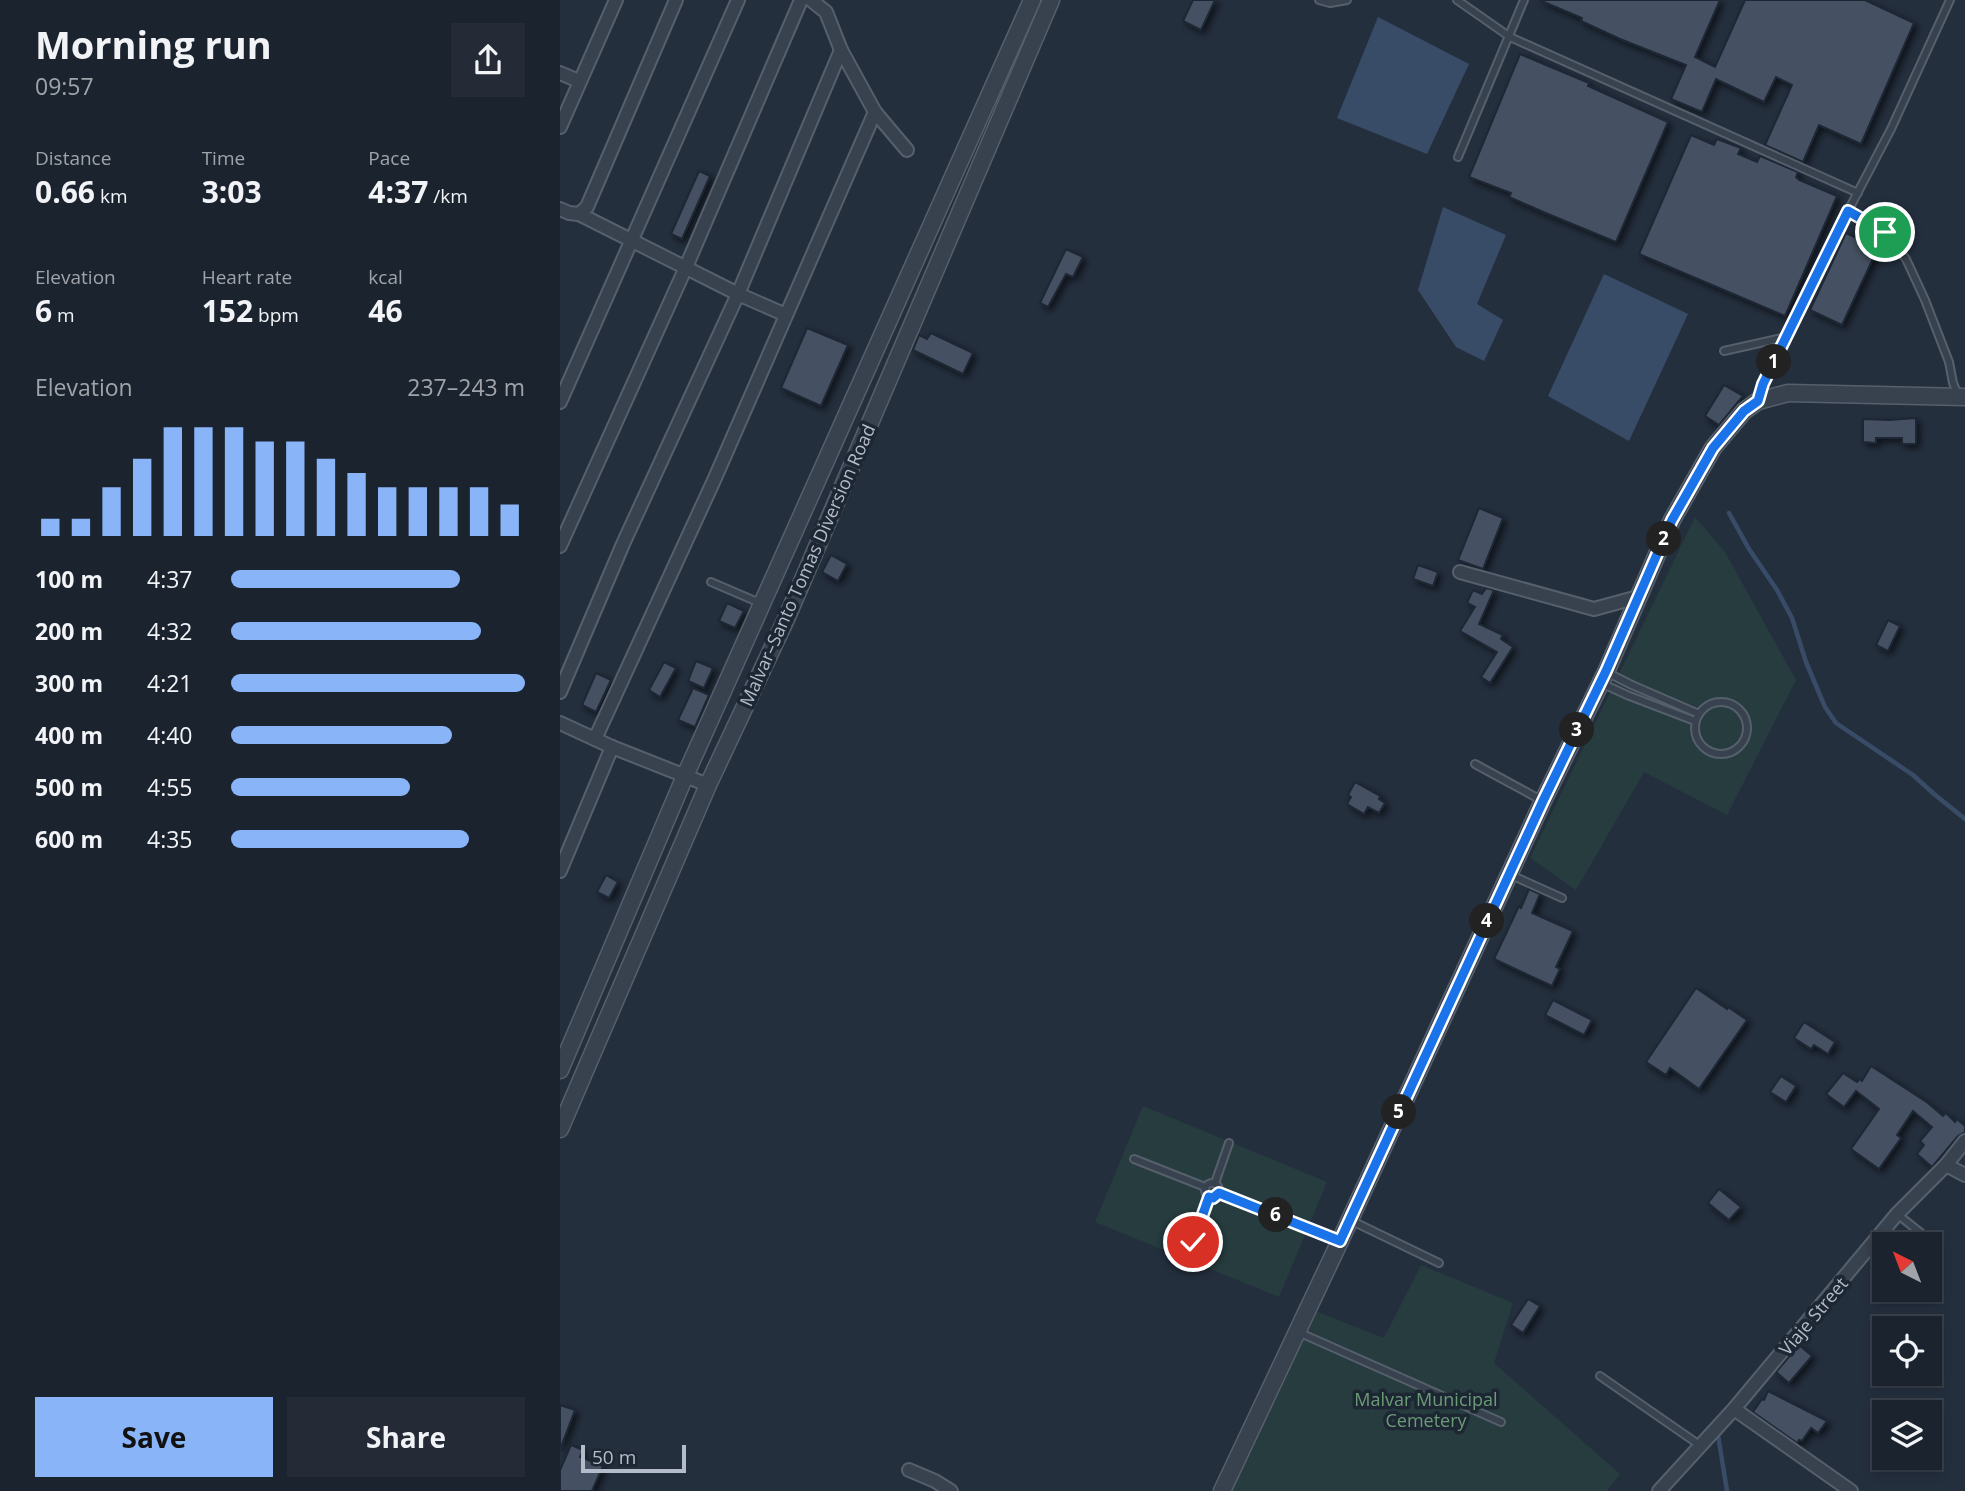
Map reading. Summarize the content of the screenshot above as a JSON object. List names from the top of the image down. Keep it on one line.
{"streets":{"street":["Malvar–Santo Tomas Diversion Road","Viaje Street"]},"parks":["Malvar Municipal Cemetery"],"scale_bar":"50 m","north":"top left","page":{"heading":["Morning run","09:57"],"stats":[["Distance","0.66 km"],["Time","3:03"],["Pace","4:37 /km"],["Elevation","6 m"],["Heart rate","152 bpm"],["kcal","46"]],"pins":["1","2","3","4","5","6"],"chart":["Elevation","237–243 m"],"list":[{"name":"100 m","note":"4:37"},{"name":"200 m","note":"4:32"},{"name":"300 m","note":"4:21"},{"name":"400 m","note":"4:40"},{"name":"500 m","note":"4:55"},{"name":"600 m","note":"4:35"}],"buttons":["Save","Share"],"scale":"50 m"}}
